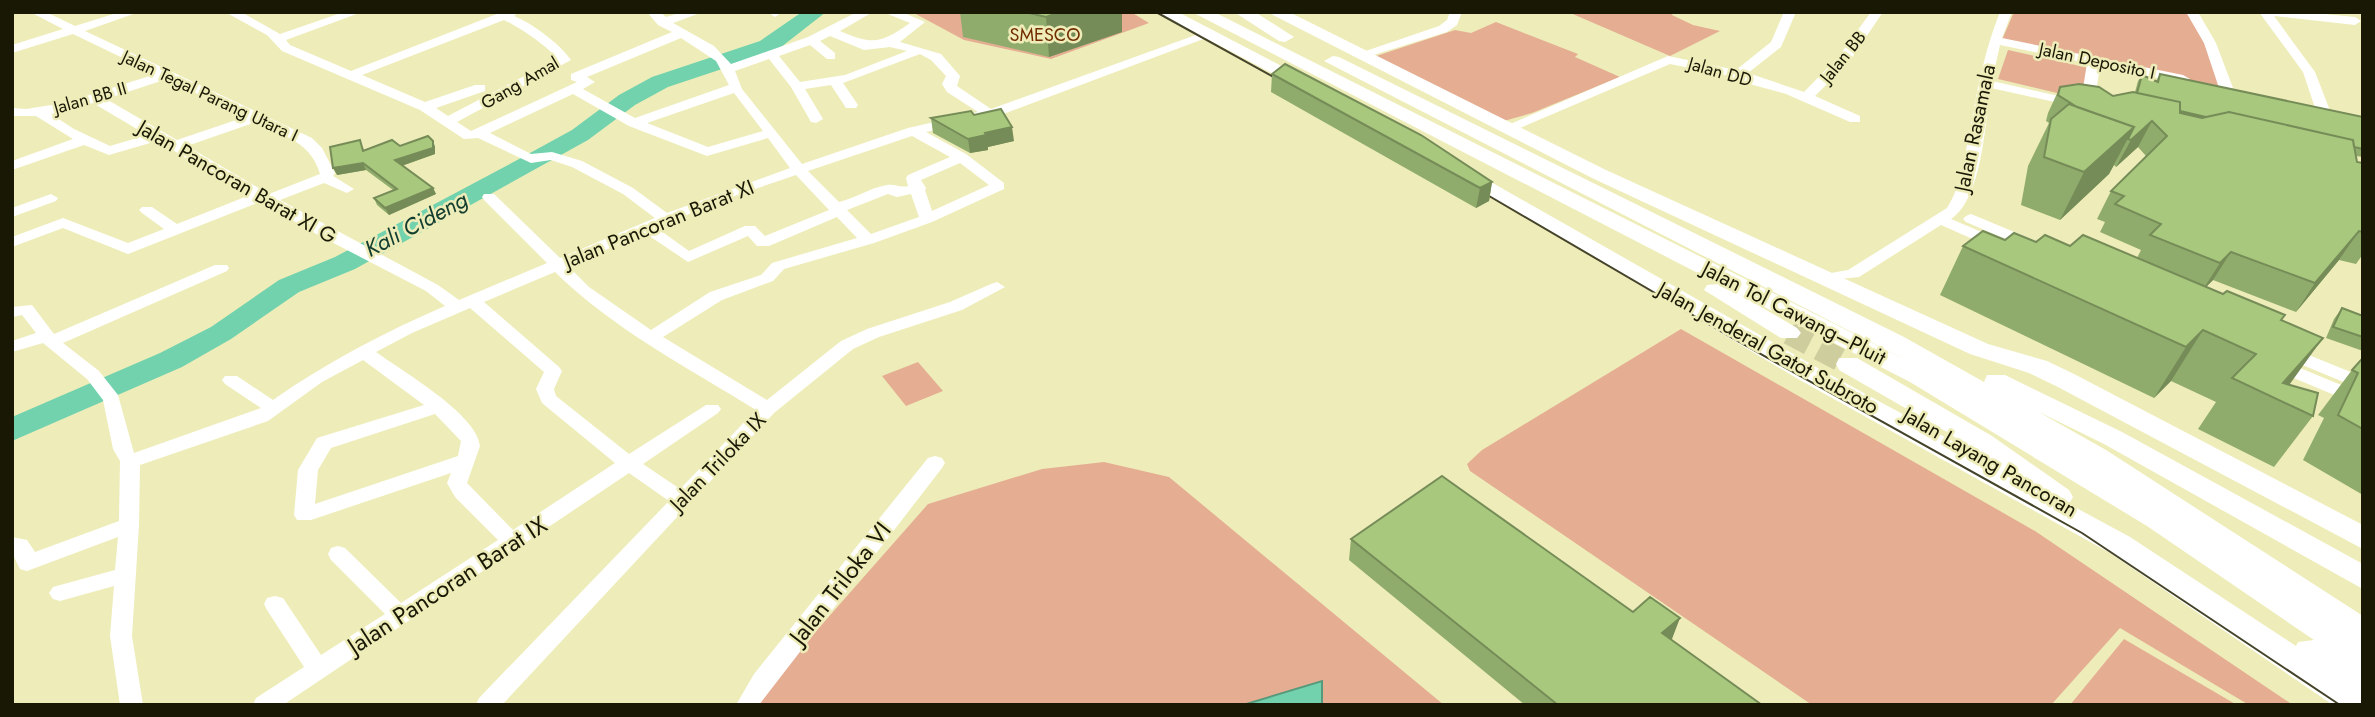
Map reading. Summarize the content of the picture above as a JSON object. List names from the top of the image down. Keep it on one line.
{"streets":{"highway":["Jalan Tol Cawang–Pluit","Jalan Jenderal Gatot Subroto","Jalan Layang Pancoran"],"street":["Jalan BB","Jalan Deposito I","Jalan DD","Gang Amal","Jalan Tegal Parang Utara I","Jalan BB II","Jalan Rasamala","Jalan Pancoran Barat XI G","Jalan Pancoran Barat XI","Jalan Triloka IX","Jalan Triloka VI","Jalan Pancoran Barat IX"]},"crossings":[["Jalan BB","Jalan DD"],["Jalan Deposito I","Jalan Rasamala"],["Jalan Tegal Parang Utara I","Jalan BB II"],["Jalan BB II","Jalan Pancoran Barat XI G"],["Jalan Pancoran Barat XI G","Jalan Pancoran Barat XI"],["Jalan Pancoran Barat XI G","Jalan Pancoran Barat IX"],["Jalan Pancoran Barat XI","Jalan Jenderal Gatot Subroto"],["Jalan Jenderal Gatot Subroto","Jalan Layang Pancoran"]],"water":["Kali Cideng"],"parks":["SMESCO"]}
